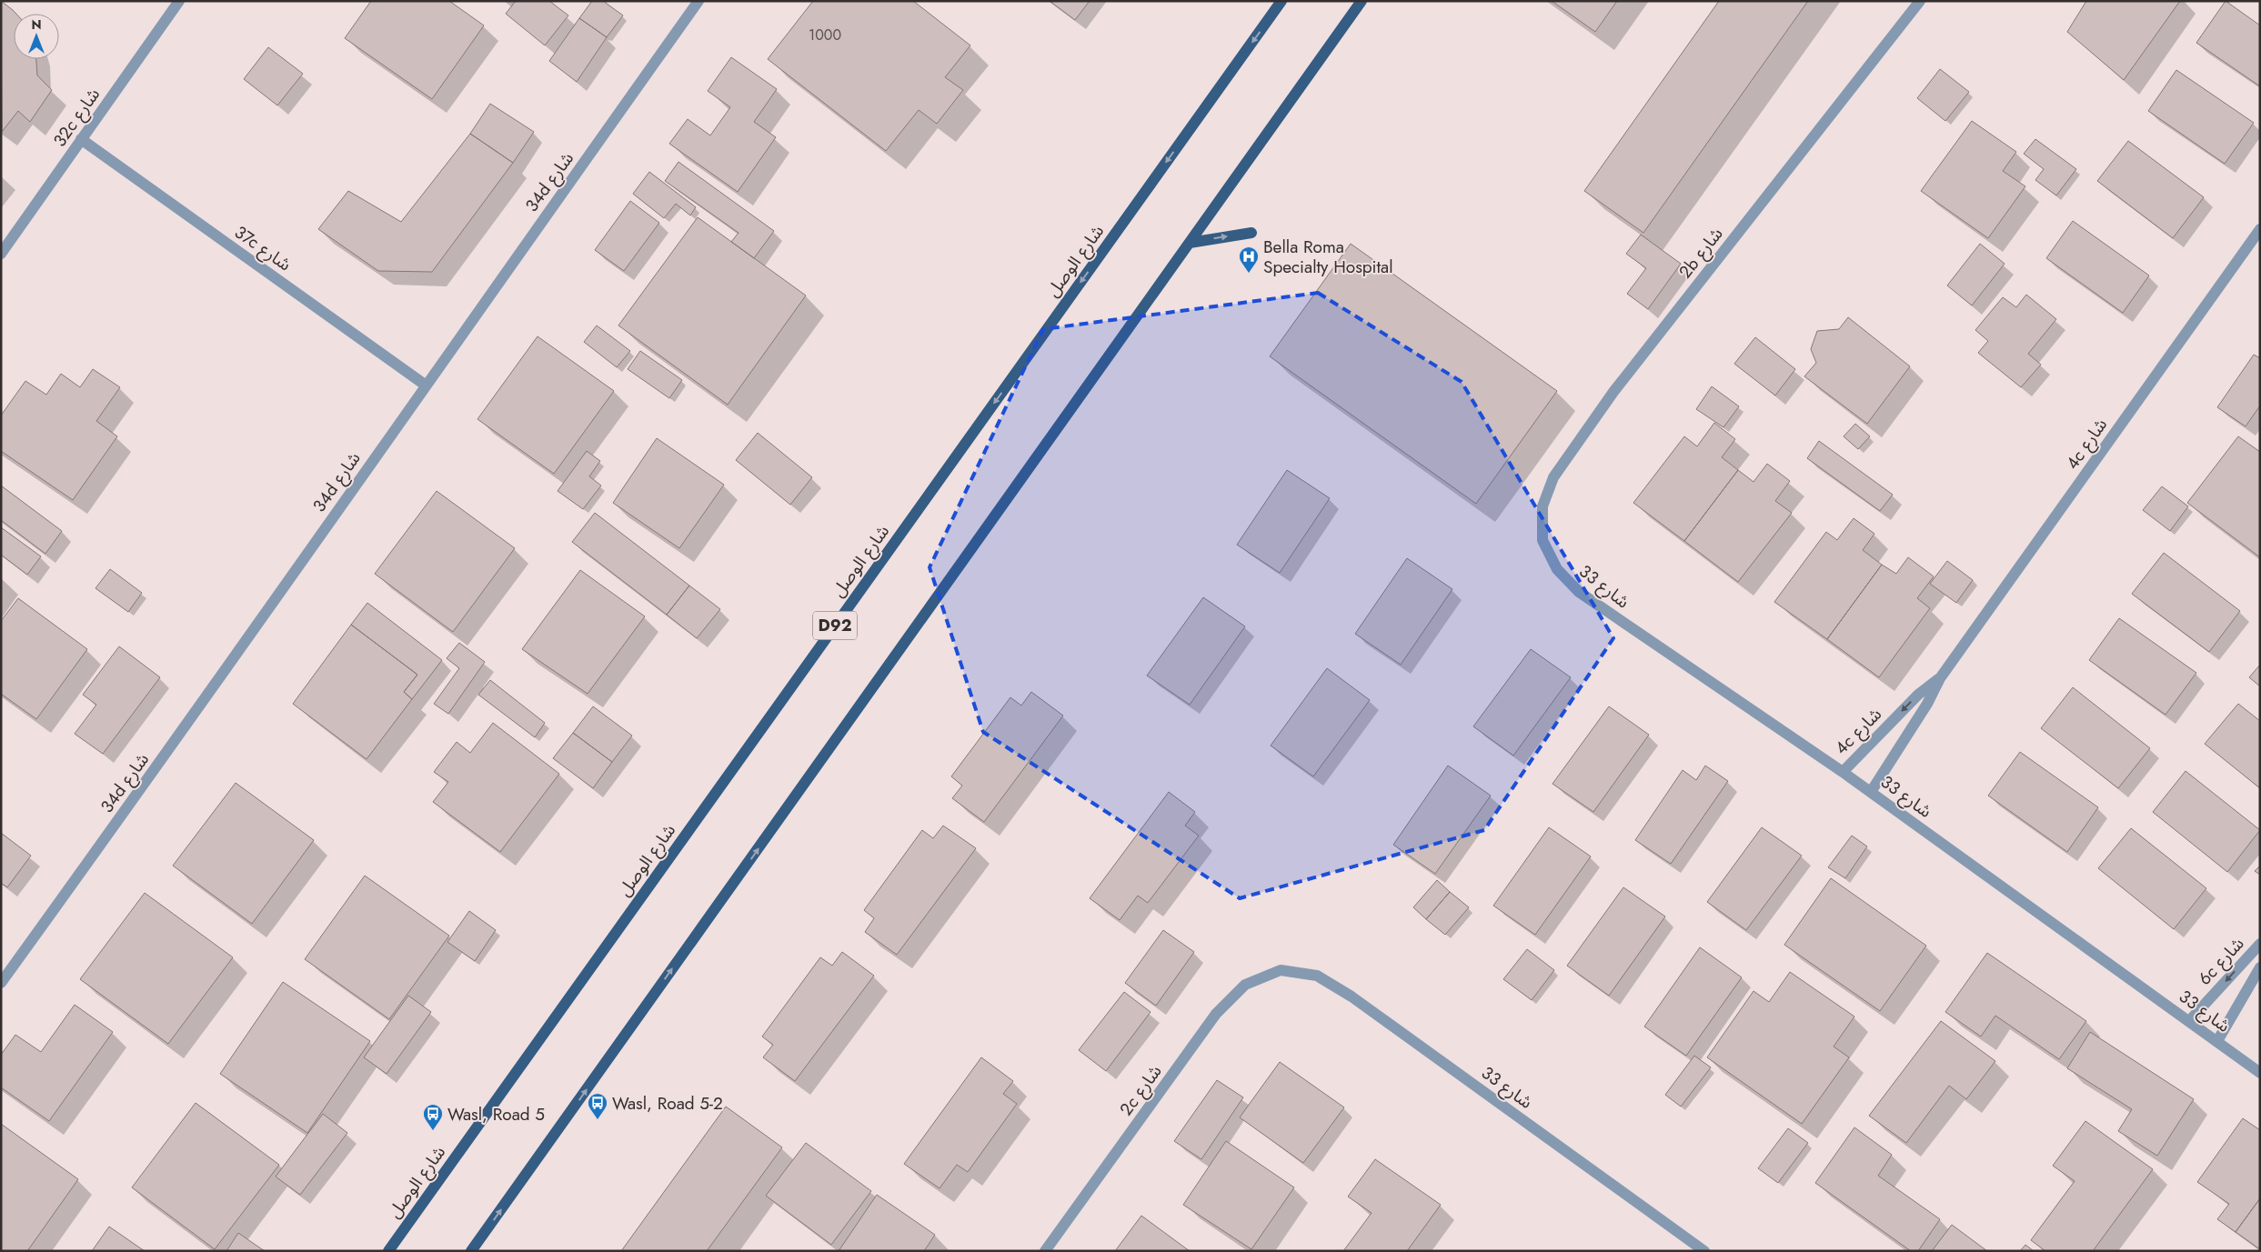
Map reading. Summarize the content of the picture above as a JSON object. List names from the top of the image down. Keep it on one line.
{"streets":{"main road":["شارع الوصل","D92"],"street":["32c شارع","34d شارع","37c شارع","2b شارع","4c شارع","شارع 33","6c شارع","2c شارع"]},"crossings":[["32c شارع","37c شارع"],["34d شارع","37c شارع"],["2b شارع","شارع 33"],["4c شارع","شارع 33"],["شارع 33","6c شارع"],["شارع 33","2c شارع"]],"places":{"hospital":["Bella Roma Specialty Hospital"],"bus stop":["Wasl, Road 5-2","Wasl, Road 5"]},"house_numbers":["1000"],"north":"top"}
